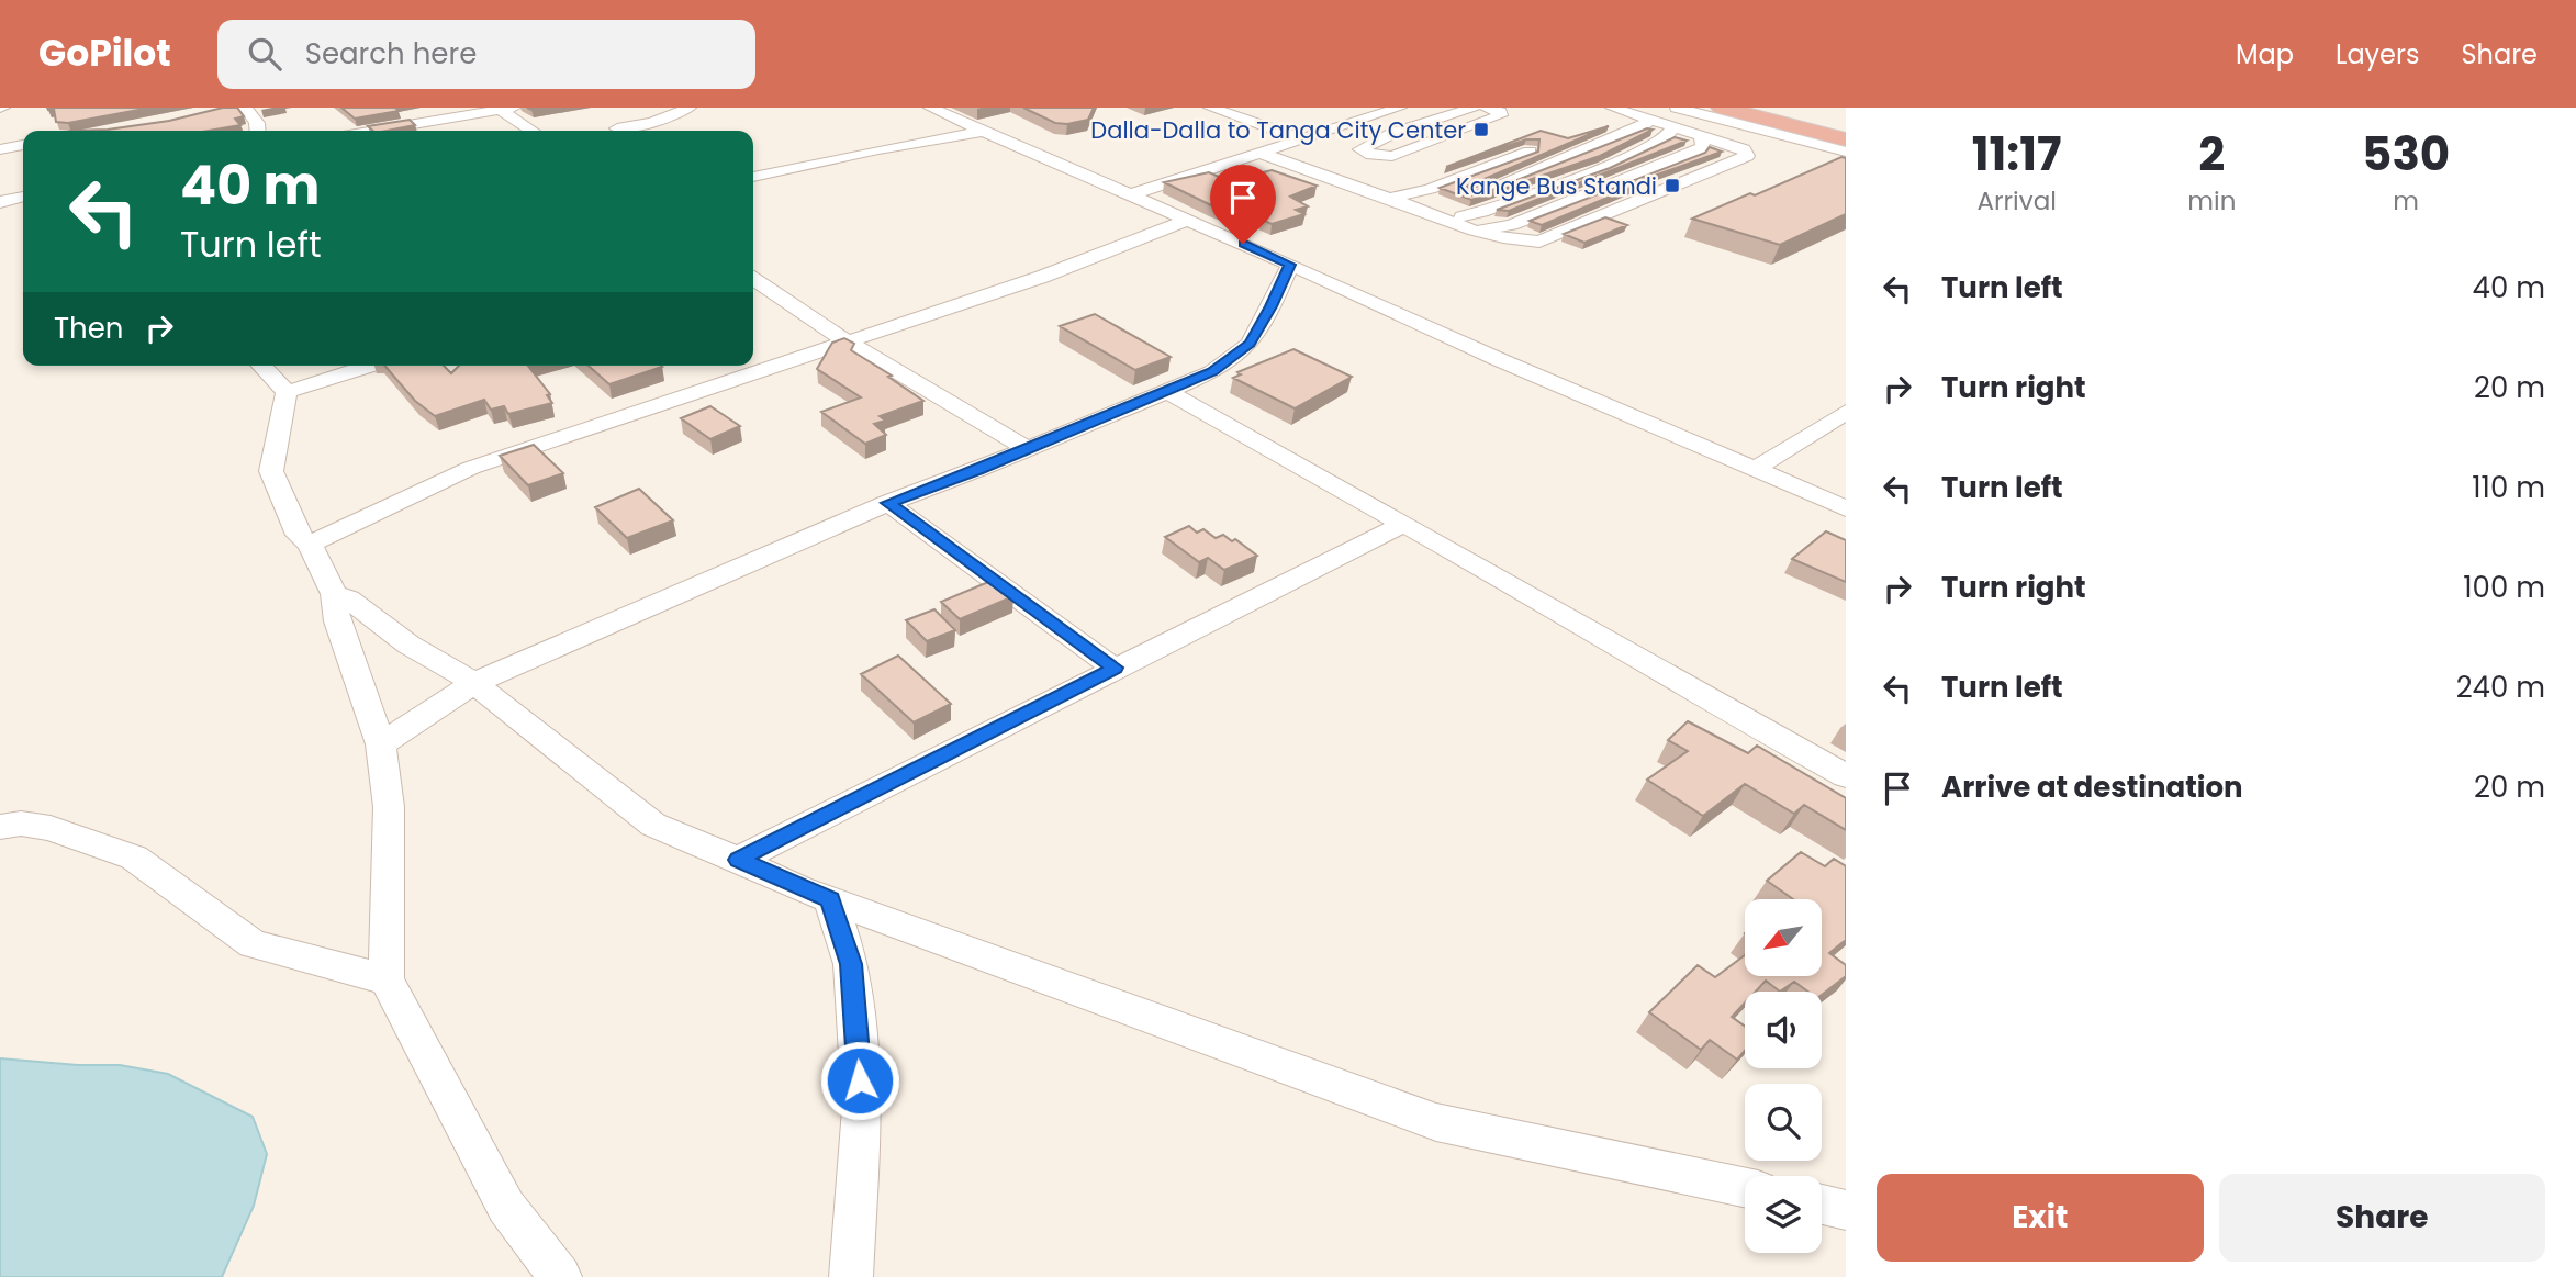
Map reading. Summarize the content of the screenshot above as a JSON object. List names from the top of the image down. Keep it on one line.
{"places":{"transit":["Dalla-Dalla to Tanga City Center","Kange Bus Standi"]},"north":"bottom left","page":{"header":"GoPilot","search":"Search here","nav":["Map","Layers","Share"],"eta":["11:17","Arrival","2","min","530","m"],"turn":["40 m","Turn left"],"list":[{"name":"Turn left","value":"40 m"},{"name":"Turn right","value":"20 m"},{"name":"Turn left","value":"110 m"},{"name":"Turn right","value":"100 m"},{"name":"Turn left","value":"240 m"},{"name":"Arrive at destination","value":"20 m"}],"then":"Then","buttons":["Exit","Share"]}}
